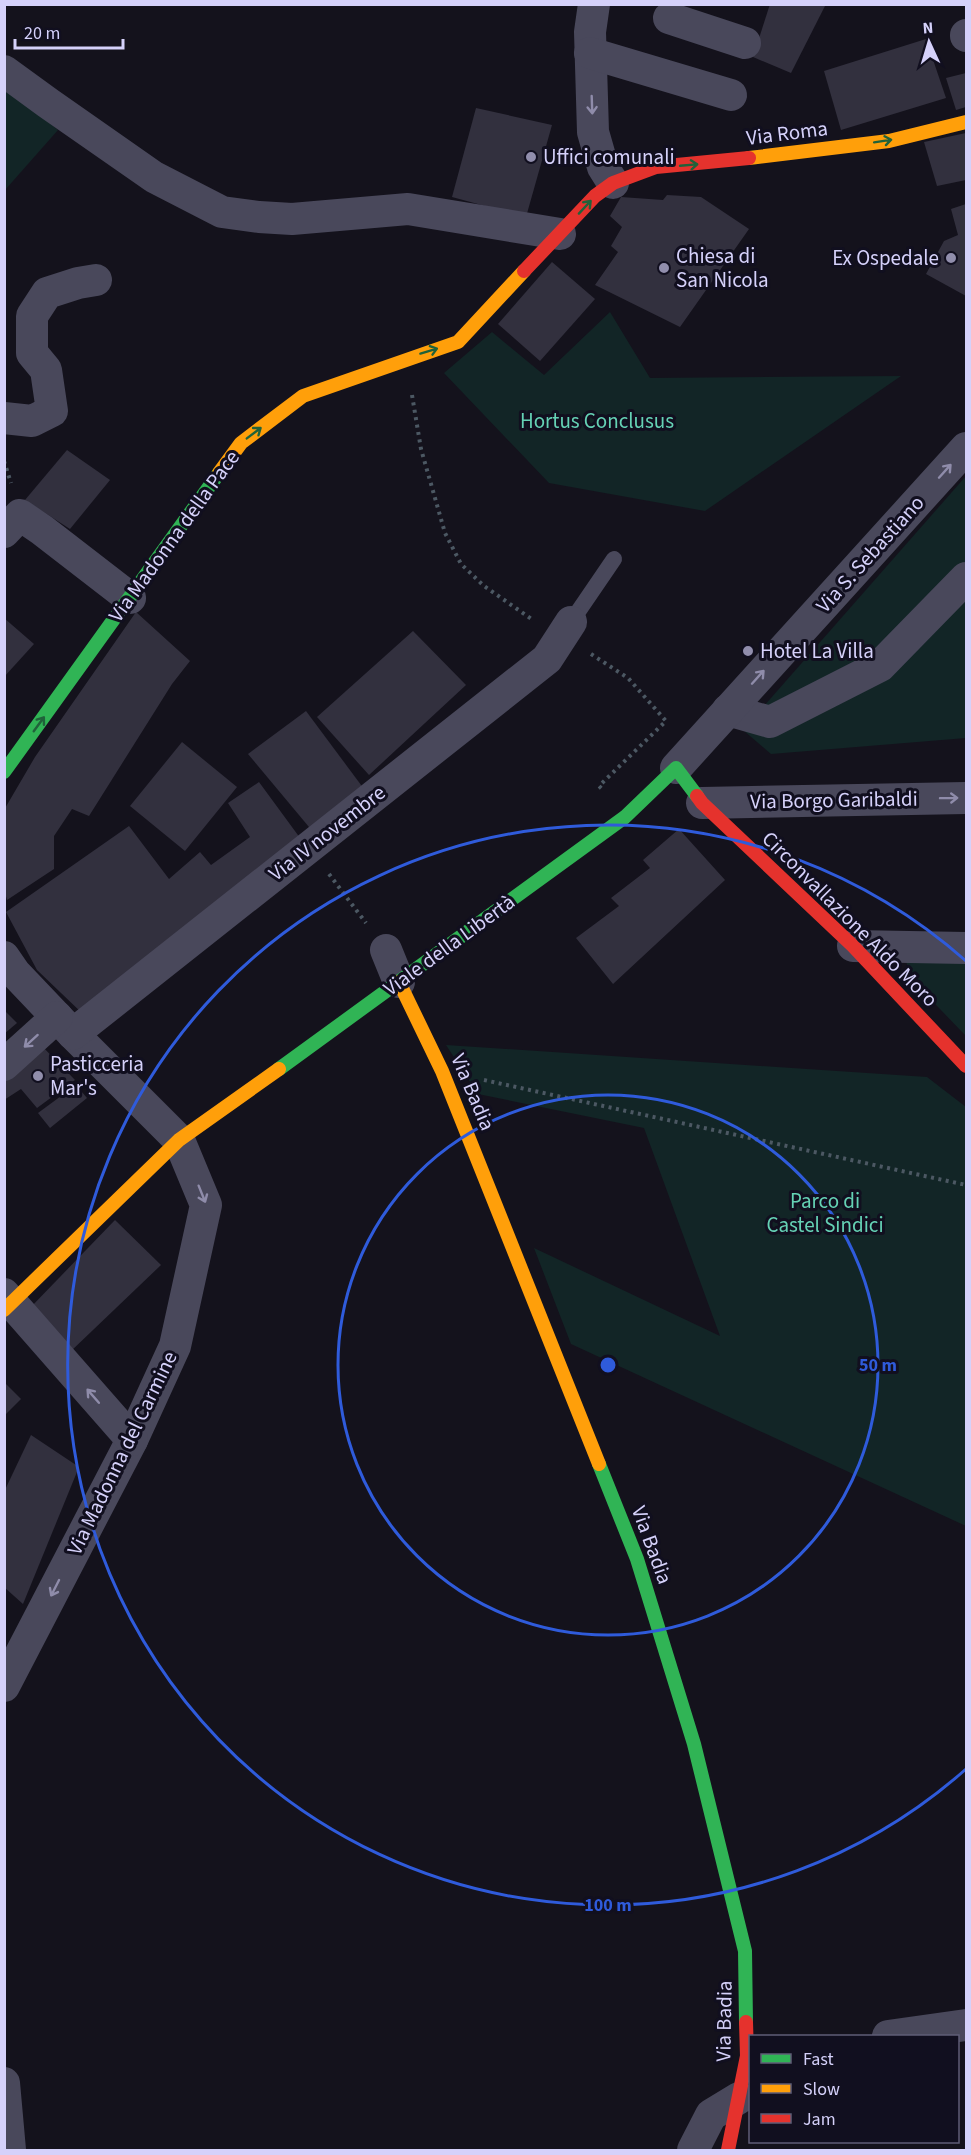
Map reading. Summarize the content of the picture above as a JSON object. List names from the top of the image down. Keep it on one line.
{"streets":{"street":["Via Roma","Via Madonna della Pace","Via S. Sebastiano","Via Borgo Garibaldi","Via IV novembre","Circonvallazione Aldo Moro","Viale della Libertà","Via Badia","Via Madonna del Carmine"]},"crossings":[["Via Roma","Via Madonna della Pace"],["Via S. Sebastiano","Viale della Libertà"],["Via Borgo Garibaldi","Circonvallazione Aldo Moro"],["Viale della Libertà","Via Badia"],["Viale della Libertà","Via Madonna del Carmine"]],"one_way":["Via Roma","Via Madonna della Pace","Via S. Sebastiano","Via Madonna del Carmine"],"parks":["Hortus Conclusus","Parco di Castel Sindici"],"places":["Uffici comunali","Ex Ospedale","Chiesa di San Nicola","Hotel La Villa","Pasticceria Mar's"],"legend":["Fast","Slow","Jam"],"scale_bar":"20 m","north":"top","rings":["50 m","100 m"]}
